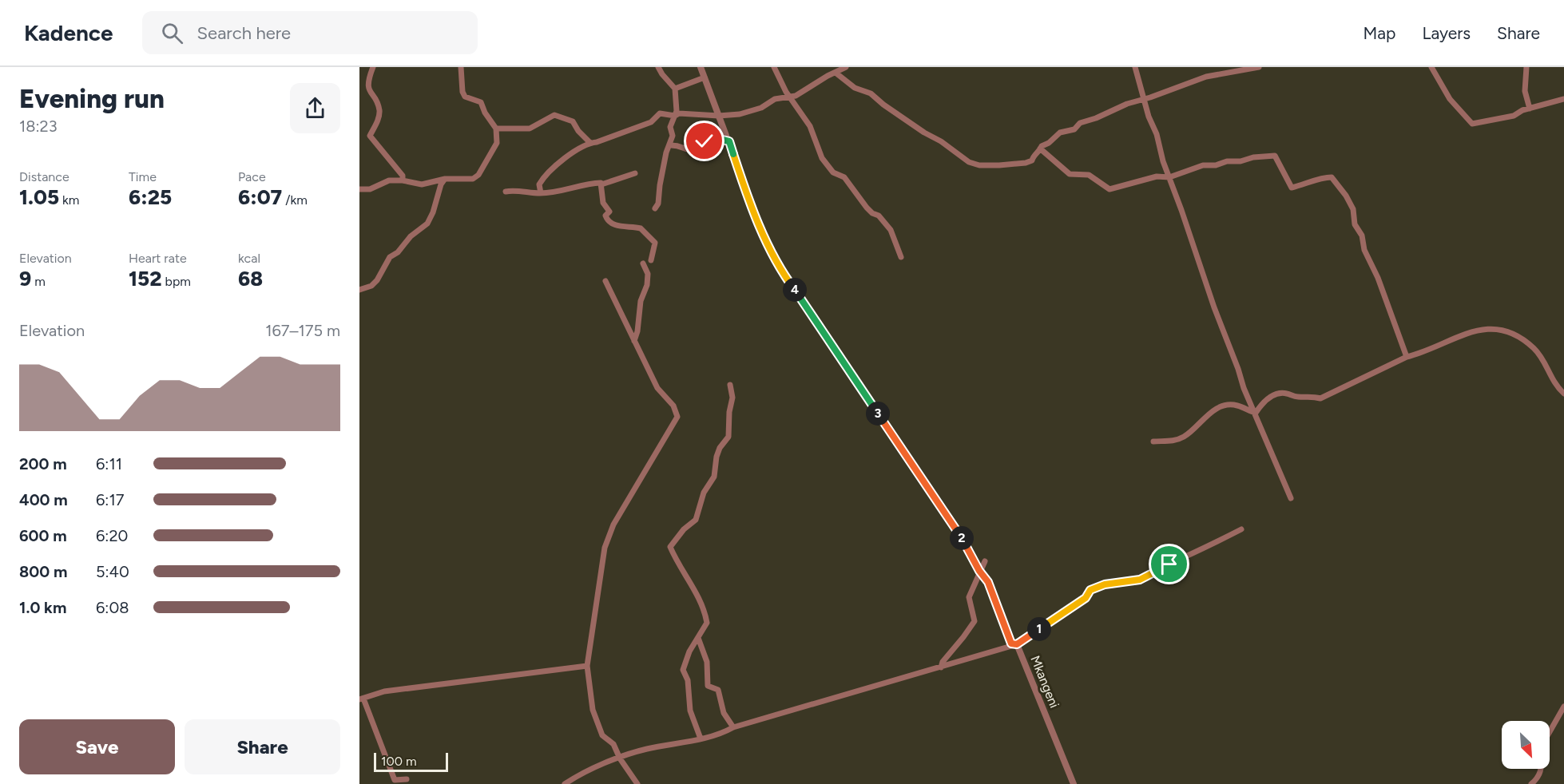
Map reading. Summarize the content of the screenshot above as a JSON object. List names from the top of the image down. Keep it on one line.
{"streets":{"street":["Mkangeni"]},"scale_bar":"100 m","north":"bottom right","page":{"header":"Kadence","search":"Search here","nav":["Map","Layers","Share"],"heading":["Evening run","18:23"],"stats":[["Distance","1.05 km"],["Time","6:25"],["Pace","6:07 /km"],["Elevation","9 m"],["Heart rate","152 bpm"],["kcal","68"]],"pins":["4","3","2","1"],"chart":["Elevation","167–175 m"],"list":[{"name":"200 m","note":"6:11"},{"name":"400 m","note":"6:17"},{"name":"600 m","note":"6:20"},{"name":"800 m","note":"5:40"},{"name":"1.0 km","note":"6:08"}],"buttons":["Save","Share"],"scale":"100 m"}}
